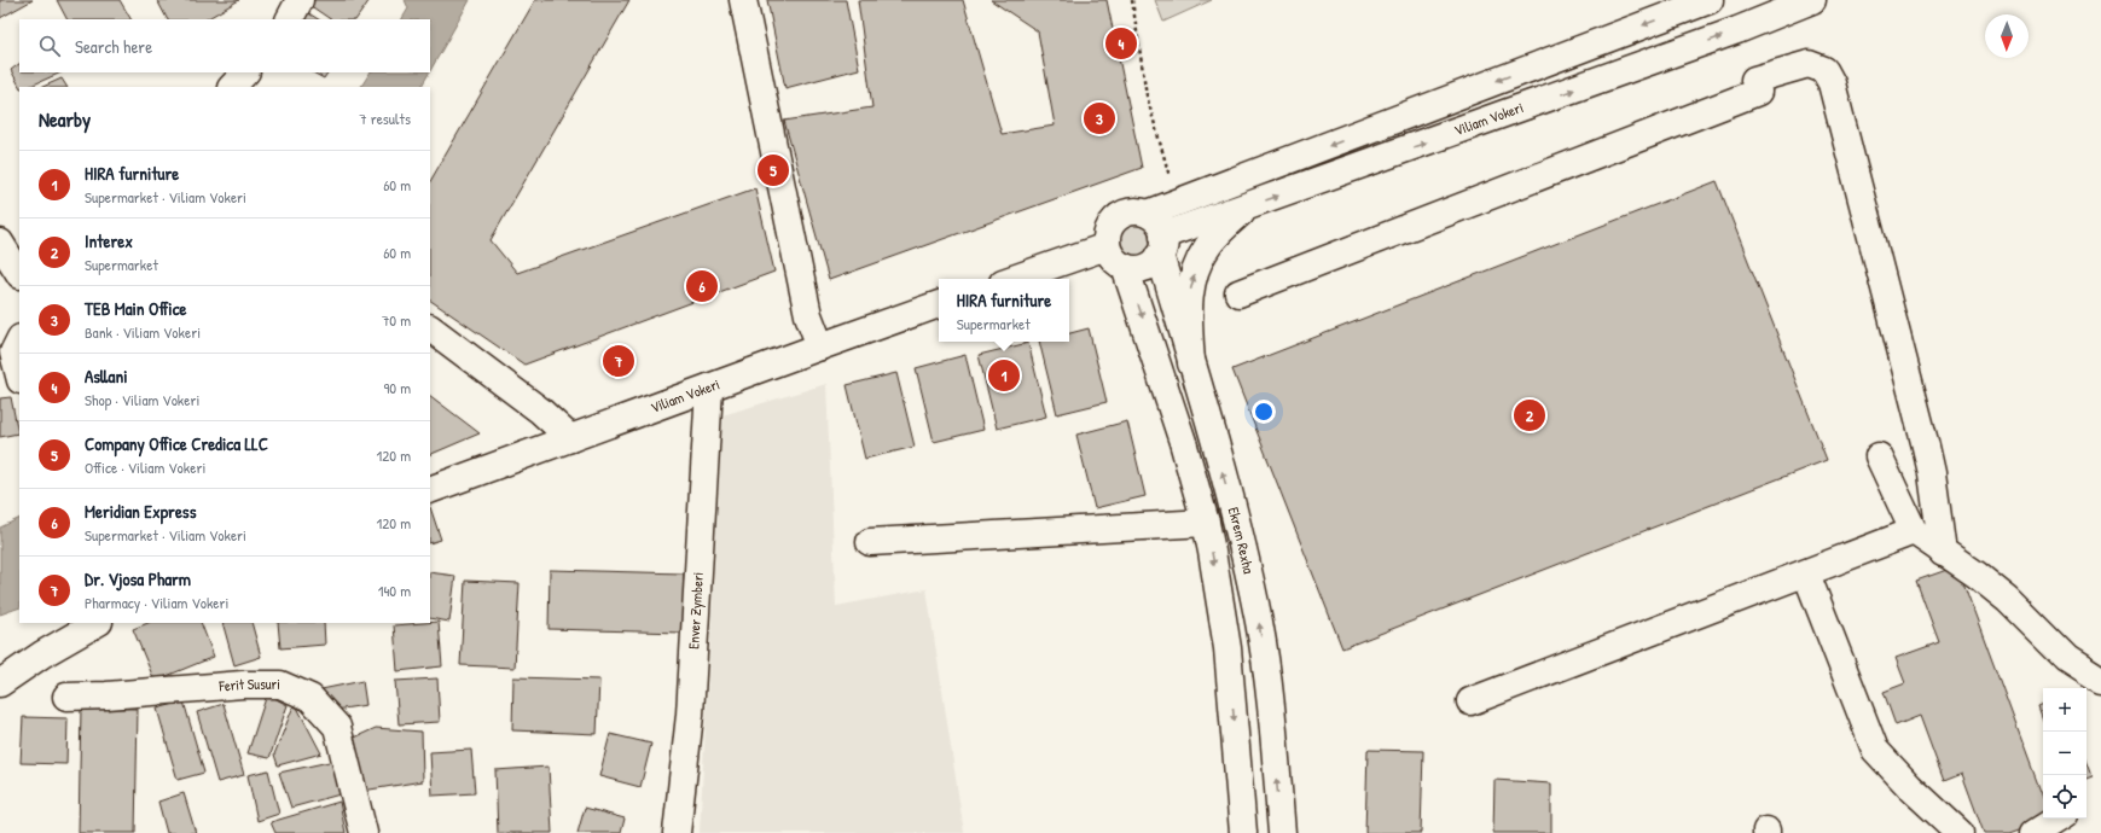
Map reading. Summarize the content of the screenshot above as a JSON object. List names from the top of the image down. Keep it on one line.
{"streets":{"main road":["Viliam Vokeri","Ekrem Rexha","Enver Zymberi","Ferit Susuri"]},"crossings":[["Viliam Vokeri","Ekrem Rexha"],["Viliam Vokeri","Enver Zymberi"]],"north":"bottom","page":{"search":"Search here","pins":["4","3","5","6","7","1","2"],"heading":["Nearby","7 results"],"list":[{"mark":"1","name":"HIRA furniture","note":"Supermarket · Viliam Vokeri","value":"60 m"},{"mark":"2","name":"Interex","note":"Supermarket","value":"60 m"},{"mark":"3","name":"TEB Main Office","note":"Bank · Viliam Vokeri","value":"70 m"},{"mark":"4","name":"Asllani","note":"Shop · Viliam Vokeri","value":"90 m"},{"mark":"5","name":"Company Office Credica LLC","note":"Office · Viliam Vokeri","value":"120 m"},{"mark":"6","name":"Meridian Express","note":"Supermarket · Viliam Vokeri","value":"120 m"},{"mark":"7","name":"Dr. Vjosa Pharm","note":"Pharmacy · Viliam Vokeri","value":"140 m"}],"popup":["HIRA furniture","Supermarket"],"map_buttons":["+","−"]}}
